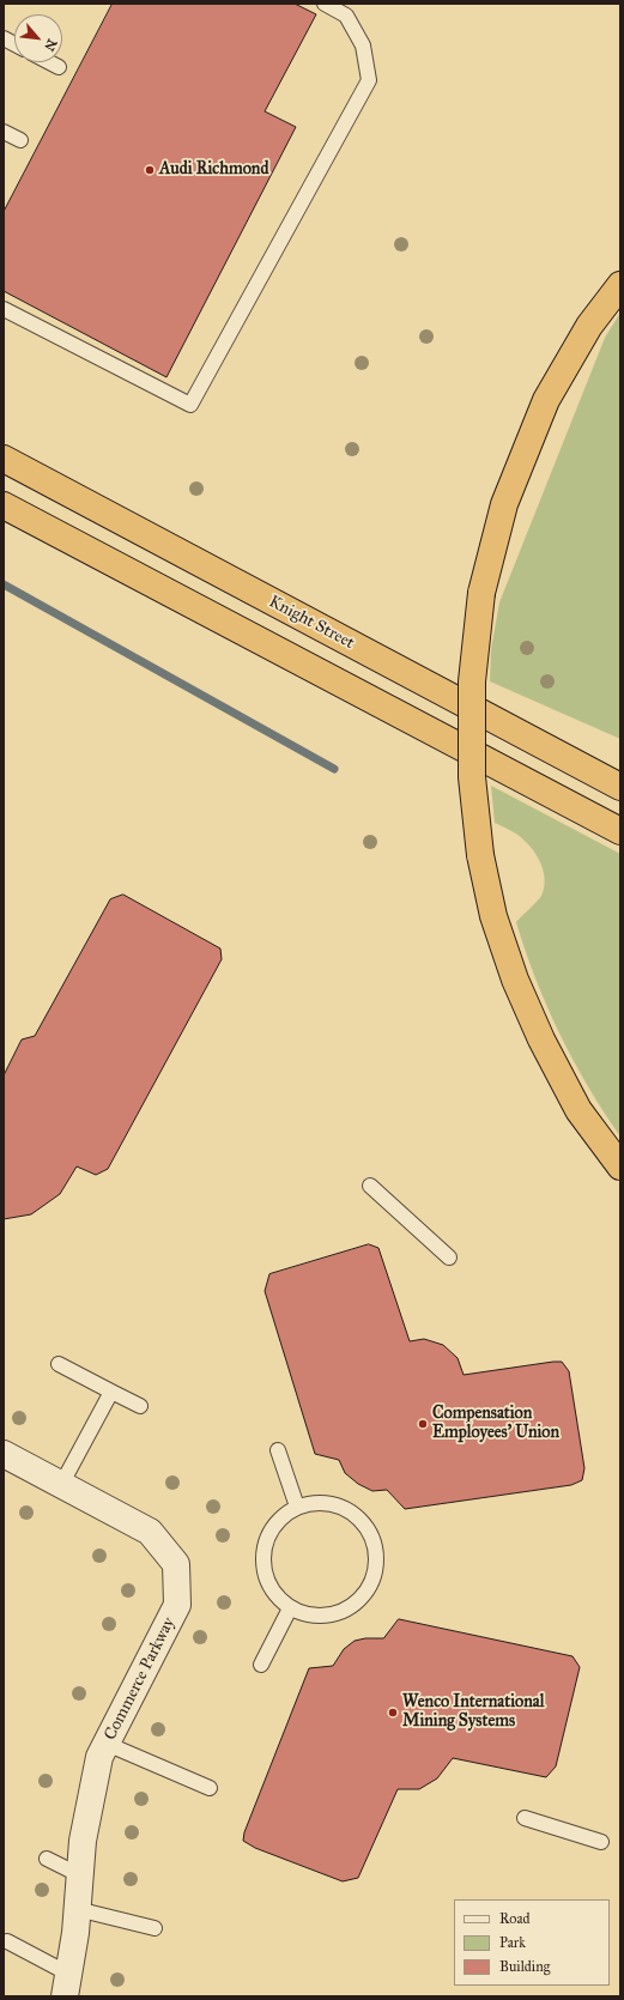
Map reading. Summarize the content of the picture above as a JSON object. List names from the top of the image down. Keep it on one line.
{"streets":{"highway":["Knight Street"],"street":["Commerce Parkway"]},"places":["Audi Richmond","Compensation Employees’ Union","Wenco International Mining Systems"],"legend":["Road","Park","Building"],"north":"bottom right"}
